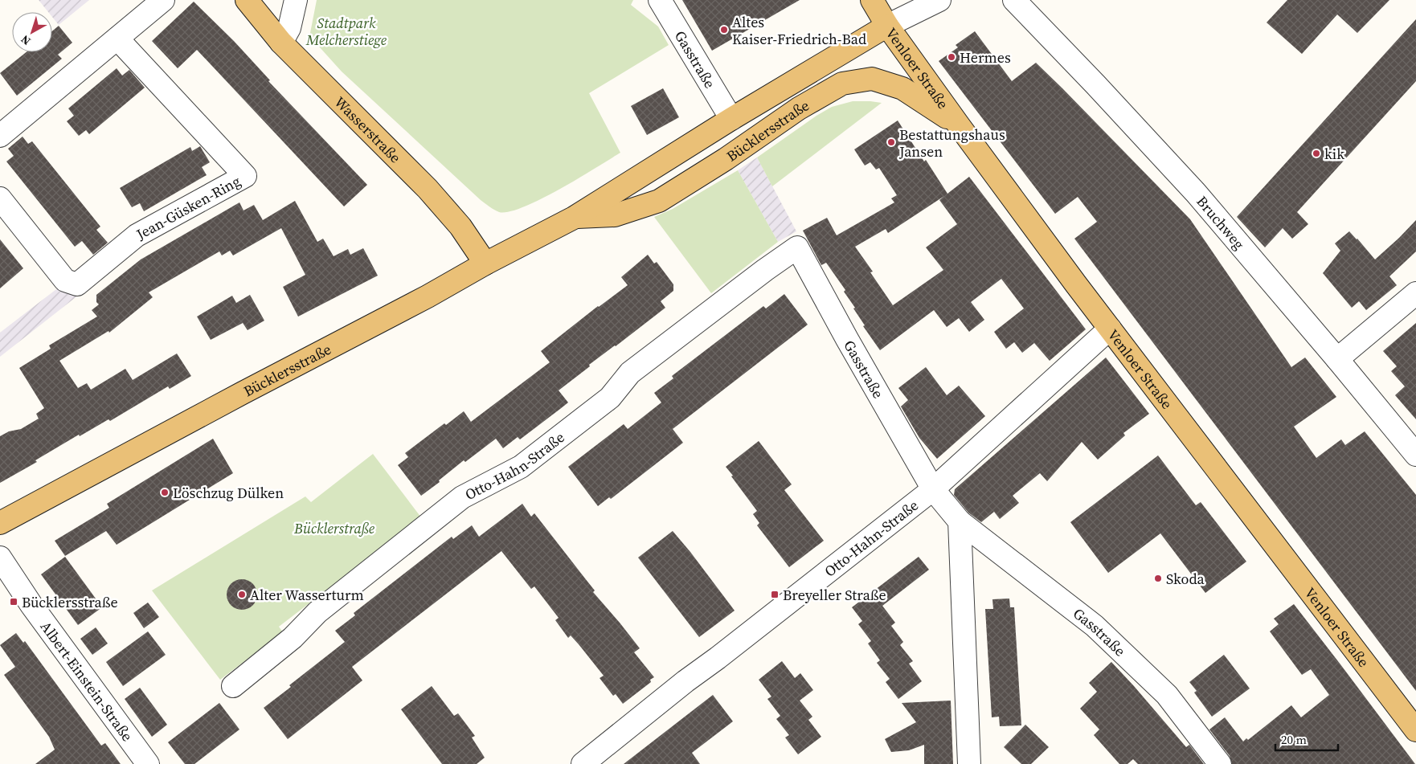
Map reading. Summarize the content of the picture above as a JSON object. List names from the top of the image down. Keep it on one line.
{"streets":{"main road":["Venloer Straße","Wasserstraße","Bücklersstraße"],"street":["Gasstraße","Jean-Güsken-Ring","Bruchweg","Otto-Hahn-Straße","Albert-Einstein-Straße"]},"crossings":[["Gasstraße","Bücklersstraße"],["Gasstraße","Otto-Hahn-Straße"],["Venloer Straße","Bücklersstraße"],["Venloer Straße","Otto-Hahn-Straße"],["Wasserstraße","Bücklersstraße"]],"parks":["Stadtpark Melcherstiege","Bücklerstraße"],"places":{"other":["Altes Kaiser-Friedrich-Bad","Hermes","Bestattungshaus Jansen","kik","Löschzug Dülken","Skoda","Alter Wasserturm"],"transit":["Breyeller Straße","Bücklersstraße"]},"scale_bar":"20 m","north":"bottom left"}
